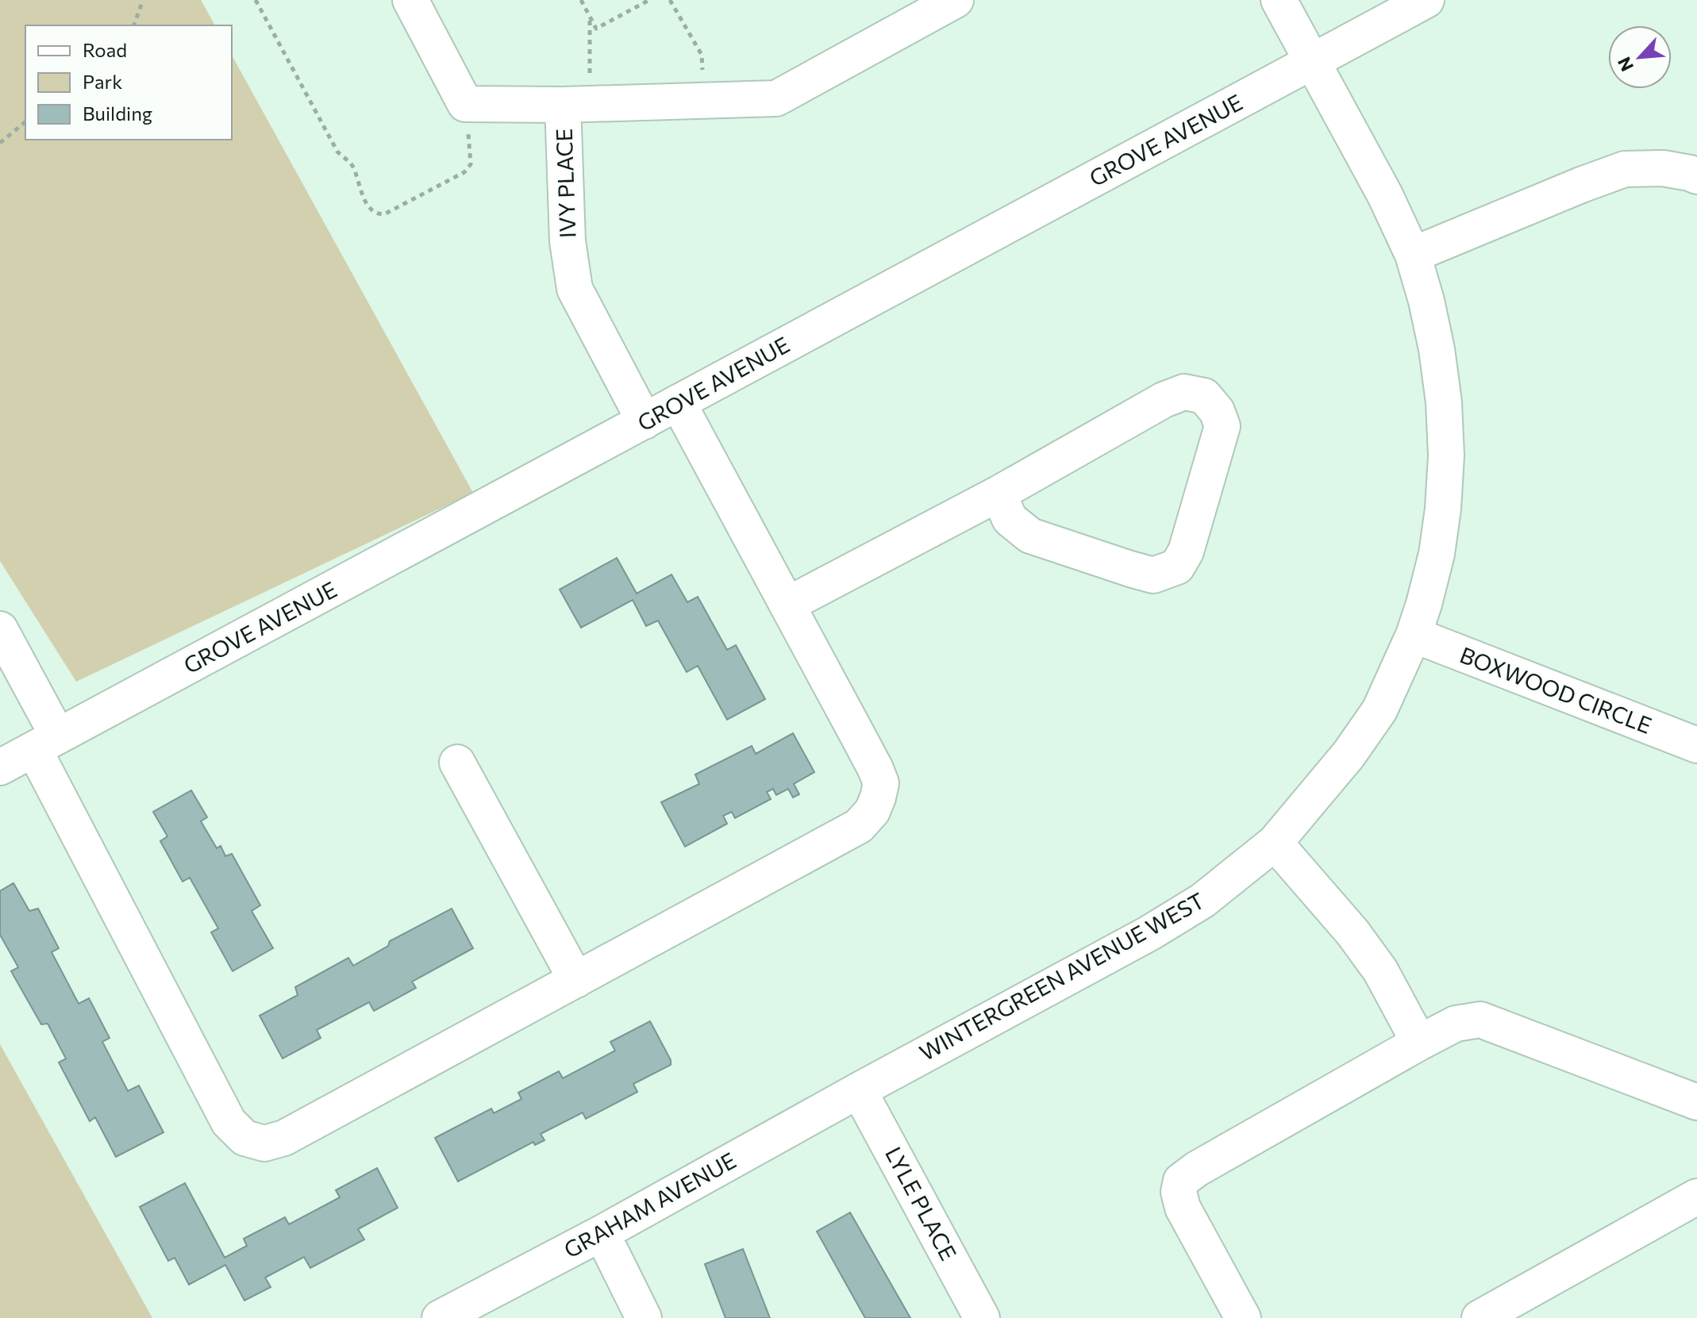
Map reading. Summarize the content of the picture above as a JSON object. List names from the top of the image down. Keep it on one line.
{"streets":{"street":["GROVE AVENUE","IVY PLACE","BOXWOOD CIRCLE","WINTERGREEN AVENUE WEST","LYLE PLACE","GRAHAM AVENUE"]},"crossings":[["GROVE AVENUE","IVY PLACE"],["GROVE AVENUE","WINTERGREEN AVENUE WEST"],["BOXWOOD CIRCLE","WINTERGREEN AVENUE WEST"],["WINTERGREEN AVENUE WEST","LYLE PLACE"],["WINTERGREEN AVENUE WEST","GRAHAM AVENUE"],["LYLE PLACE","GRAHAM AVENUE"]],"legend":["Road","Park","Building"],"north":"bottom left"}
